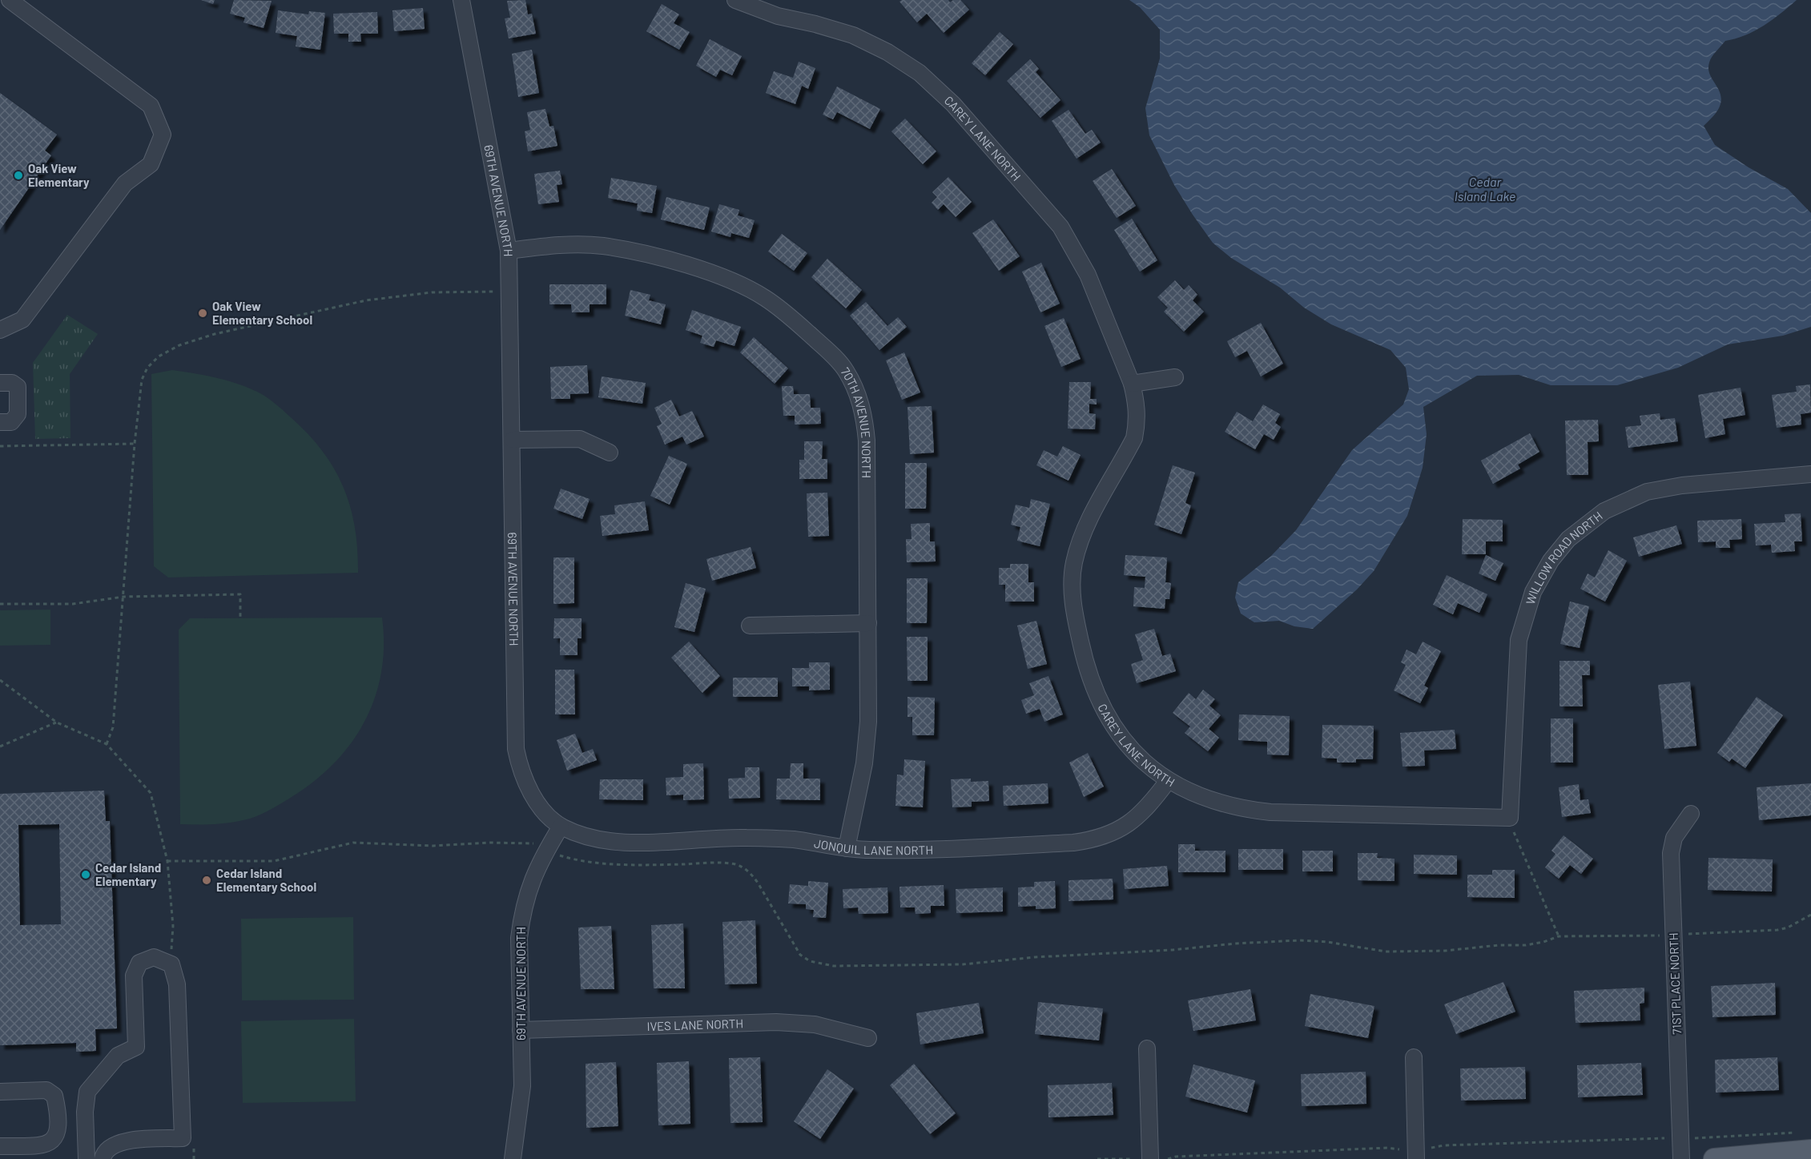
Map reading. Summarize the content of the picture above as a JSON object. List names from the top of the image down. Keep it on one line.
{"streets":{"street":["CAREY LANE NORTH","69TH AVENUE NORTH","70TH AVENUE NORTH","WILLOW ROAD NORTH","JONQUIL LANE NORTH","71ST PLACE NORTH","IVES LANE NORTH"]},"crossings":[["CAREY LANE NORTH","WILLOW ROAD NORTH"],["CAREY LANE NORTH","JONQUIL LANE NORTH"],["69TH AVENUE NORTH","70TH AVENUE NORTH"],["69TH AVENUE NORTH","JONQUIL LANE NORTH"],["69TH AVENUE NORTH","IVES LANE NORTH"],["70TH AVENUE NORTH","JONQUIL LANE NORTH"]],"water":["Cedar Island Lake"],"places":["Oak View Elementary","Oak View Elementary School","Cedar Island Elementary","Cedar Island Elementary School"]}
